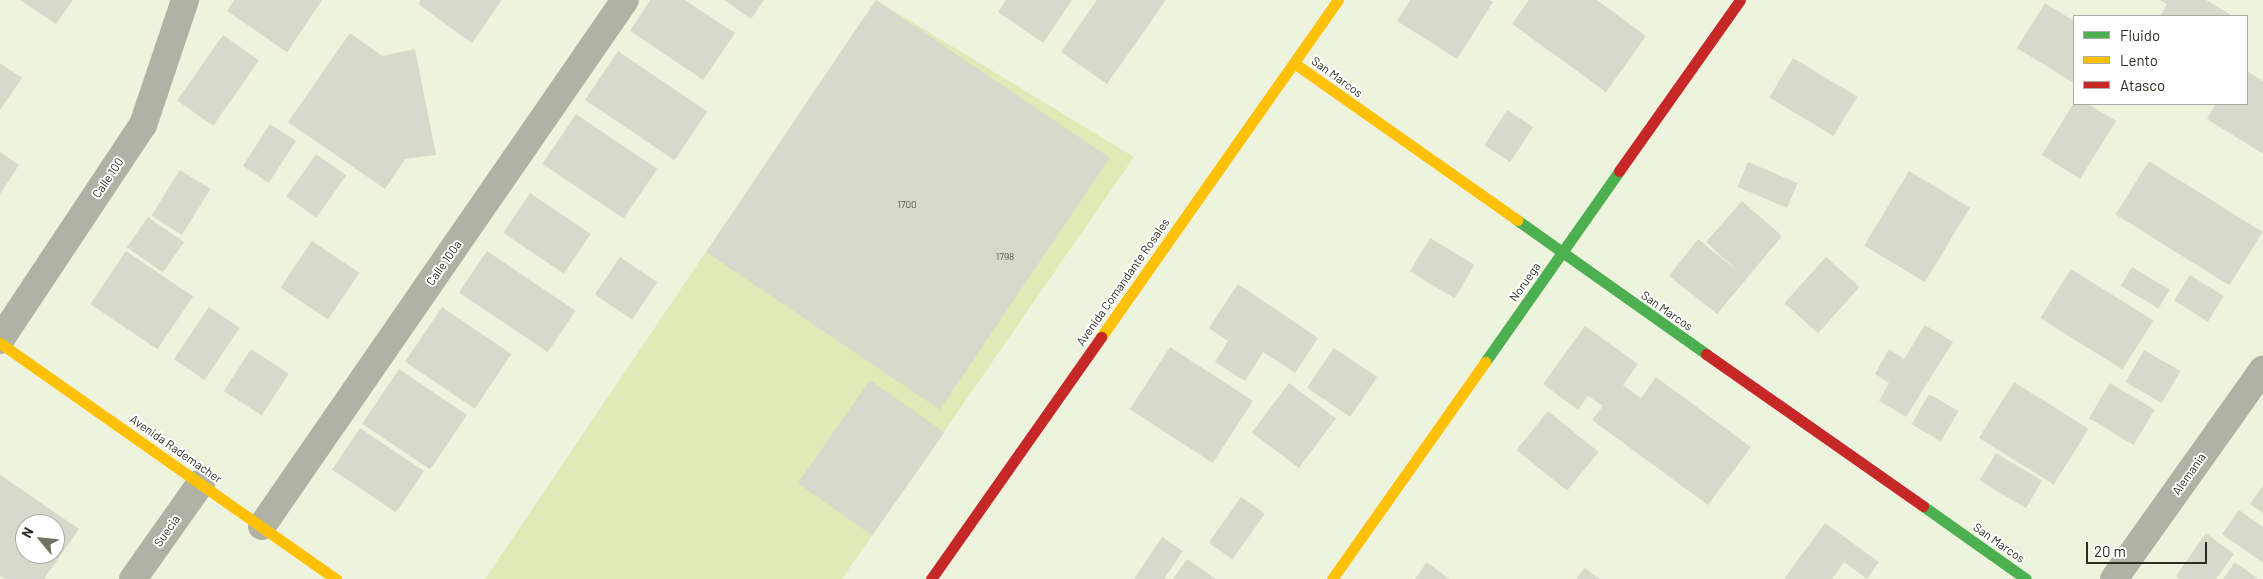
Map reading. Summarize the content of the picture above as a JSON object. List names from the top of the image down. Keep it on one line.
{"streets":{"street":["San Marcos","Calle 100","Calle 100a","Avenida Comandante Rosales","Noruega","Avenida Rademacher","Alemania","Suecia"]},"crossings":[["San Marcos","Avenida Comandante Rosales"],["San Marcos","Noruega"],["Calle 100","Avenida Rademacher"],["Calle 100a","Avenida Rademacher"],["Avenida Rademacher","Suecia"]],"house_numbers":["1700","1798"],"legend":["Fluido","Lento","Atasco"],"scale_bar":"20 m","north":"top left"}
